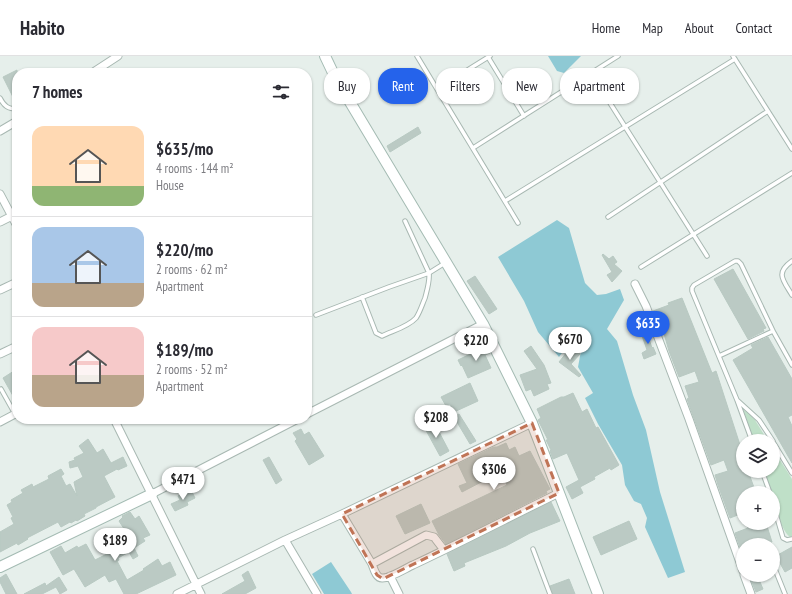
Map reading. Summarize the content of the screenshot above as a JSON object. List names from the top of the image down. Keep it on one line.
{"page":{"header":"Habito","nav":["Home","Map","About","Contact"],"chip":["Buy","Rent","Filters","New","Apartment"],"heading":"7 homes","list":[{"name":"$635/mo","note":"4 rooms · 144 m² · House"},{"name":"$220/mo","note":"2 rooms · 62 m² · Apartment"},{"name":"$189/mo","note":"2 rooms · 52 m² · Apartment"}],"price":["$635","$670","$220","$208","$306","$471","$189"],"map_buttons":["+","−"]}}
